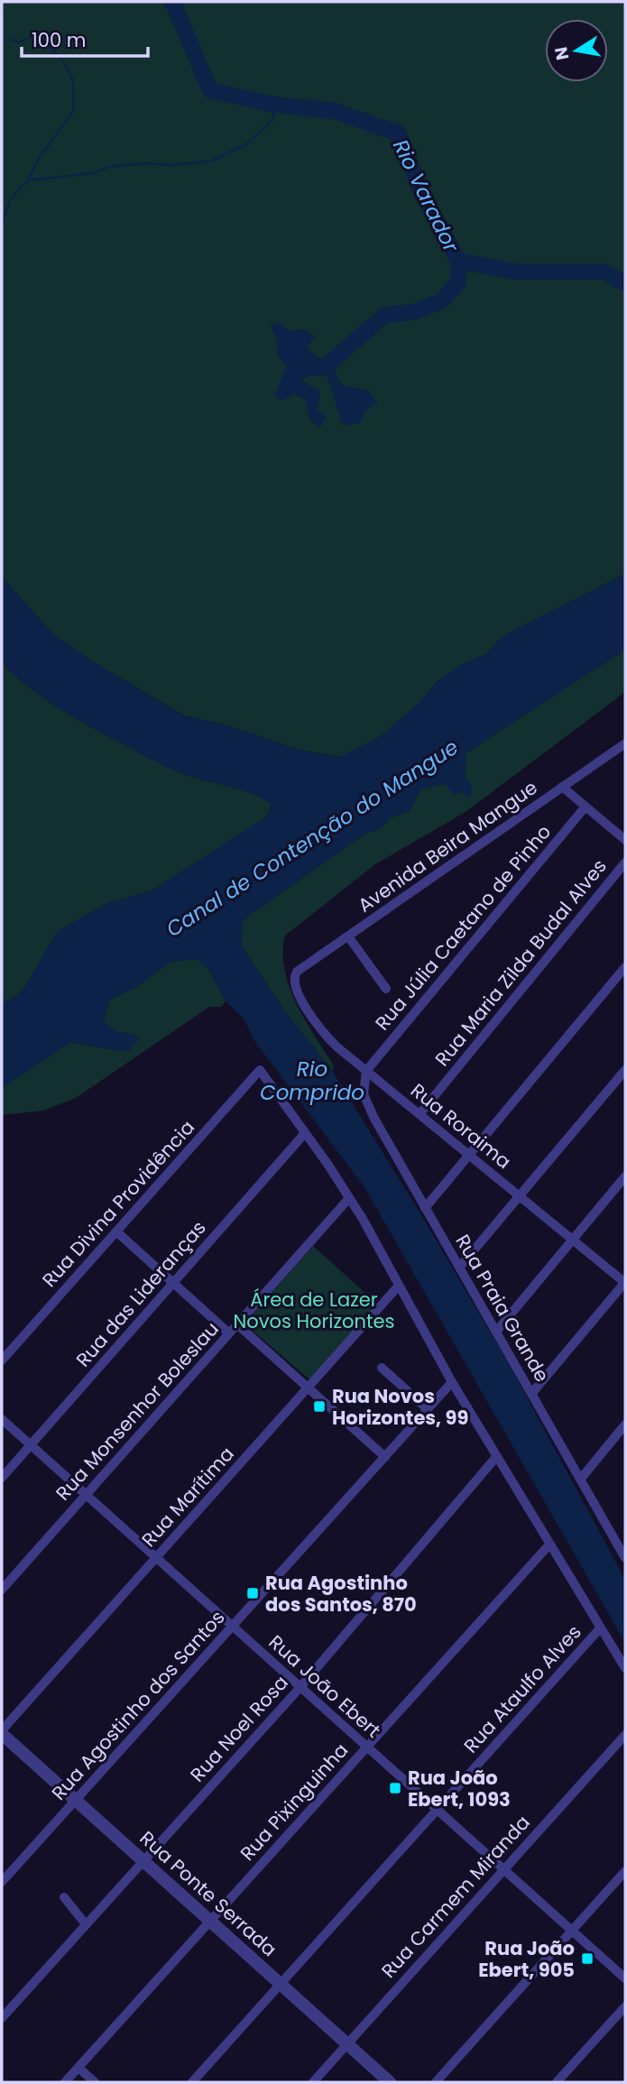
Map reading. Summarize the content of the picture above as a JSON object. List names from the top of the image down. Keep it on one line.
{"streets":{"street":["Avenida Beira Mangue","Rua Júlia Caetano de Pinho","Rua Maria Zilda Budal Alves","Rua Roraima","Rua Divina Providência","Rua das Lideranças","Rua Praia Grande","Rua Monsenhor Boleslau","Rua Marítima","Rua João Ebert","Rua Ataulfo Alves","Rua Agostinho dos Santos","Rua Noel Rosa","Rua Pixinguinha","Rua Ponte Serrada","Rua Carmem Miranda"]},"crossings":[["Avenida Beira Mangue","Rua Roraima"],["Rua Júlia Caetano de Pinho","Rua Roraima"],["Rua Júlia Caetano de Pinho","Rua Praia Grande"],["Rua Maria Zilda Budal Alves","Rua Roraima"],["Rua Roraima","Rua Praia Grande"],["Rua Divina Providência","Rua das Lideranças"],["Rua das Lideranças","Rua João Ebert"],["Rua Monsenhor Boleslau","Rua João Ebert"],["Rua Marítima","Rua João Ebert"],["Rua Marítima","Rua Ponte Serrada"],["Rua João Ebert","Rua Ataulfo Alves"],["Rua João Ebert","Rua Agostinho dos Santos"],["Rua João Ebert","Rua Noel Rosa"],["Rua João Ebert","Rua Pixinguinha"],["Rua João Ebert","Rua Carmem Miranda"],["Rua Ataulfo Alves","Rua Ponte Serrada"],["Rua Agostinho dos Santos","Rua Ponte Serrada"],["Rua Noel Rosa","Rua Ponte Serrada"],["Rua Pixinguinha","Rua Ponte Serrada"],["Rua Ponte Serrada","Rua Carmem Miranda"]],"water":["Rio Varador","Canal de Contenção do Mangue","Rio Comprido"],"parks":["Área de Lazer Novos Horizontes"],"places":{"transit":["Rua Novos Horizontes, 99","Rua Agostinho dos Santos, 870","Rua João Ebert, 1093","Rua João Ebert, 905"]},"scale_bar":"100 m","north":"left"}
